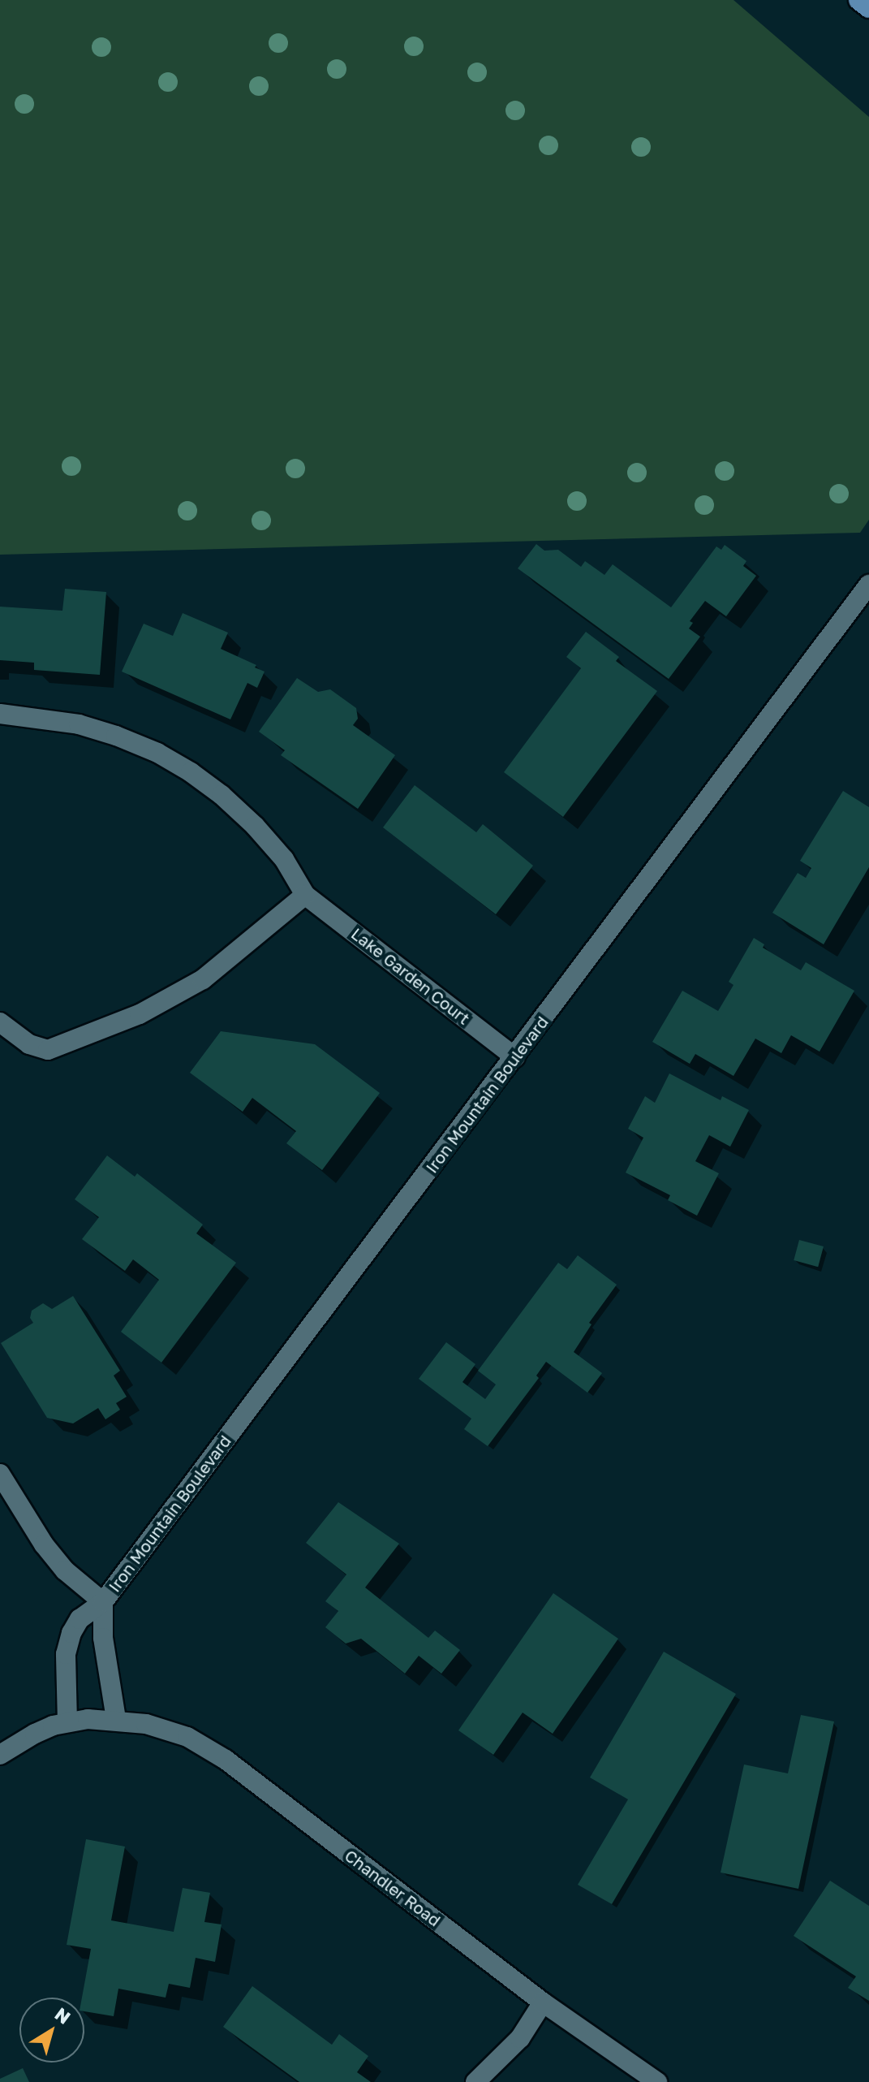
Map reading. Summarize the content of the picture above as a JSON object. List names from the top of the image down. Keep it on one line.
{"streets":{"street":["Lake Garden Court","Iron Mountain Boulevard","Chandler Road"]},"crossings":[["Lake Garden Court","Iron Mountain Boulevard"],["Iron Mountain Boulevard","Chandler Road"]],"north":"top right"}
